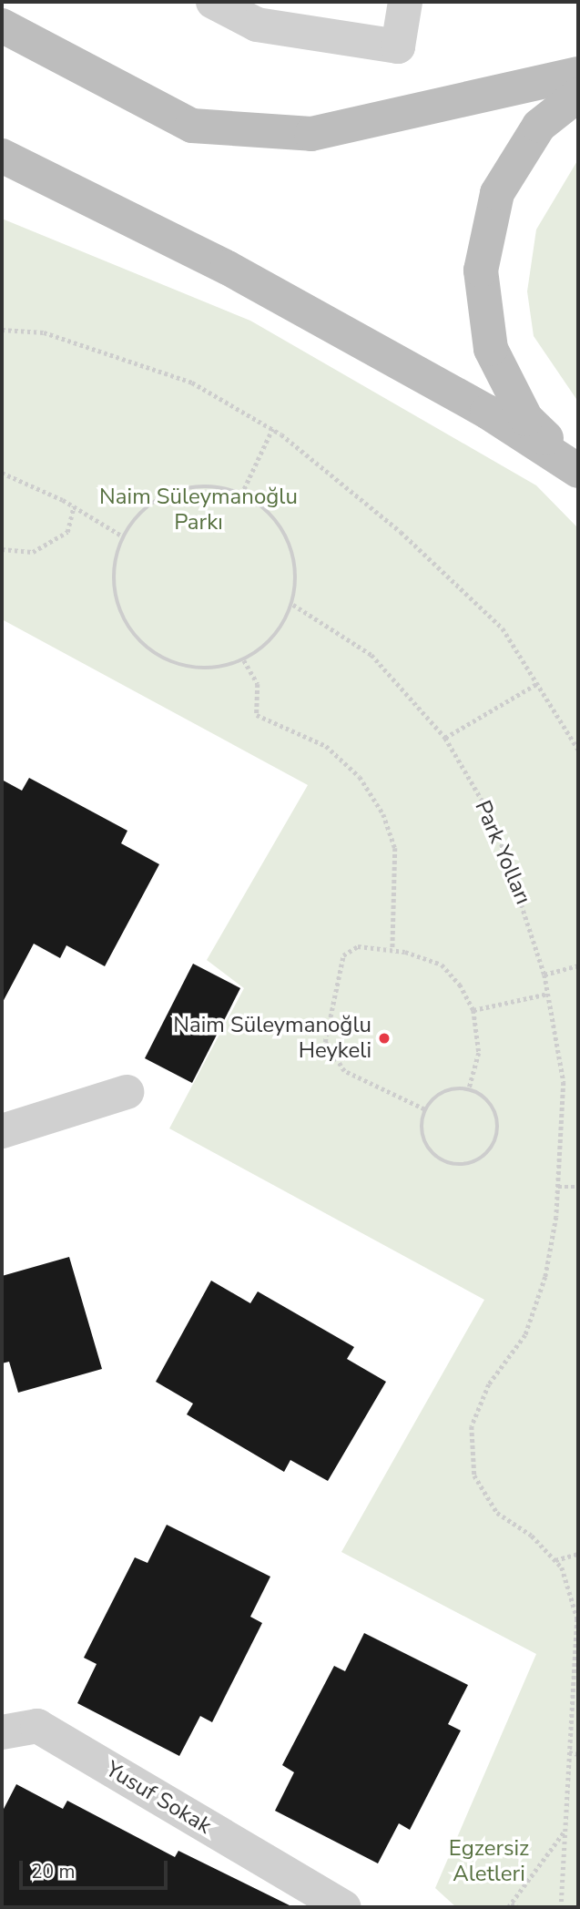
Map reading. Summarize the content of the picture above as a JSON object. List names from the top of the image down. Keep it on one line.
{"streets":{"street":["Yusuf Sokak"],"path":["Park Yolları"]},"parks":["Naim Süleymanoğlu Parkı","Egzersiz Aletleri"],"places":["Naim Süleymanoğlu Heykeli"],"scale_bar":"20 m"}
